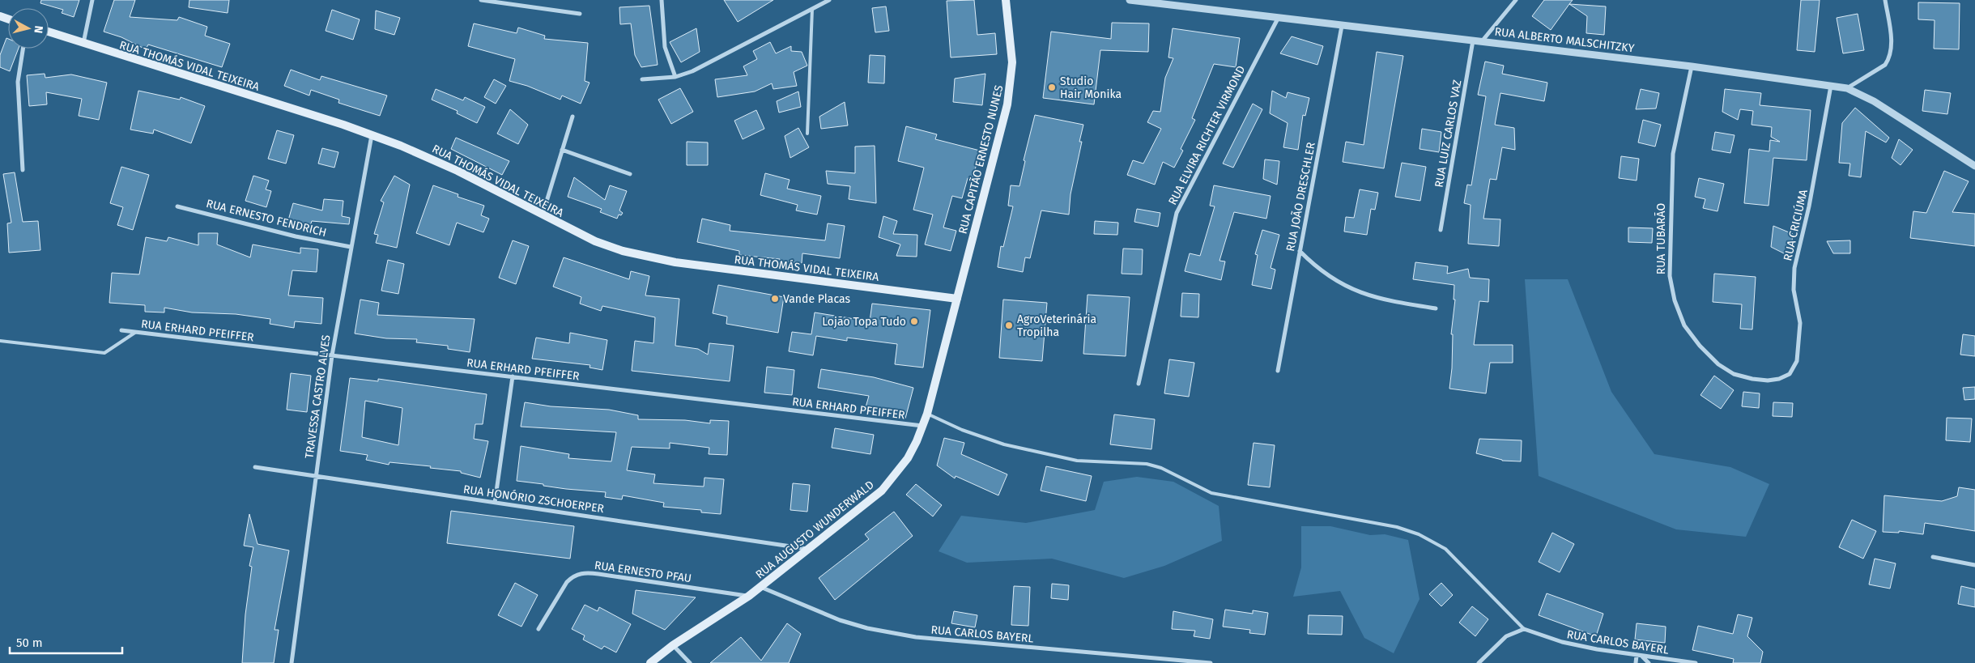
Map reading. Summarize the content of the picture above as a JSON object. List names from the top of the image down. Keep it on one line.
{"streets":{"main road":["RUA THOMÁS VIDAL TEIXEIRA","RUA CAPITÃO ERNESTO NUNES","RUA AUGUSTO WUNDERWALD"],"street":["RUA ALBERTO MALSCHITZKY","RUA LUIZ CARLOS VAZ","RUA ELVIRA RICHTER VIRMOND","RUA JOÃO DRESCHLER","RUA ERNESTO FENDRICH","RUA CRICIÚMA","RUA TUBARÃO","RUA ERHARD PFEIFFER","TRAVESSA CASTRO ALVES","RUA HONÓRIO ZSCHOERPER","RUA ERNESTO PFAU","RUA CARLOS BAYERL"]},"crossings":[["RUA ALBERTO MALSCHITZKY","RUA LUIZ CARLOS VAZ"],["RUA ALBERTO MALSCHITZKY","RUA ELVIRA RICHTER VIRMOND"],["RUA ALBERTO MALSCHITZKY","RUA JOÃO DRESCHLER"],["RUA ALBERTO MALSCHITZKY","RUA CRICIÚMA"],["RUA ALBERTO MALSCHITZKY","RUA TUBARÃO"],["RUA THOMÁS VIDAL TEIXEIRA","RUA CAPITÃO ERNESTO NUNES"],["RUA THOMÁS VIDAL TEIXEIRA","TRAVESSA CASTRO ALVES"],["RUA THOMÁS VIDAL TEIXEIRA","RUA AUGUSTO WUNDERWALD"],["RUA CAPITÃO ERNESTO NUNES","RUA AUGUSTO WUNDERWALD"],["RUA ERNESTO FENDRICH","TRAVESSA CASTRO ALVES"],["RUA CRICIÚMA","RUA TUBARÃO"],["RUA ERHARD PFEIFFER","TRAVESSA CASTRO ALVES"],["RUA ERHARD PFEIFFER","RUA AUGUSTO WUNDERWALD"],["TRAVESSA CASTRO ALVES","RUA HONÓRIO ZSCHOERPER"],["RUA HONÓRIO ZSCHOERPER","RUA AUGUSTO WUNDERWALD"],["RUA AUGUSTO WUNDERWALD","RUA ERNESTO PFAU"],["RUA AUGUSTO WUNDERWALD","RUA CARLOS BAYERL"]],"places":["Studio Hair Monika","Vande Placas","Lojão Topa Tudo","AgroVeterinária Tropilha"],"scale_bar":"50 m","north":"right"}
